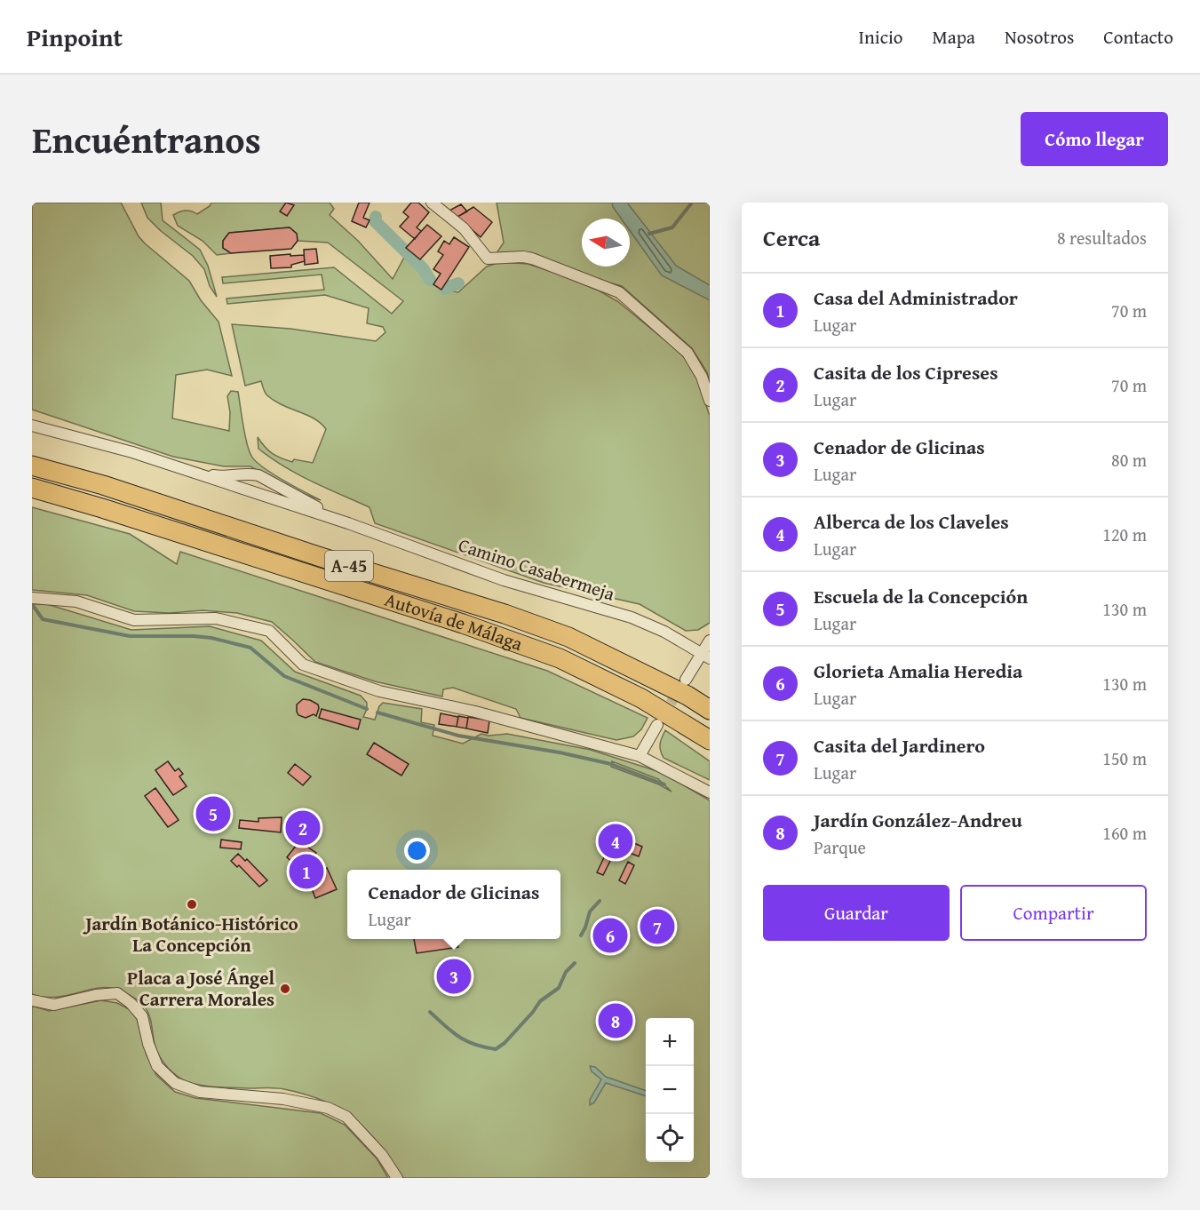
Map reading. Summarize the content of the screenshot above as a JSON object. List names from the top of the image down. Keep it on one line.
{"streets":{"highway":["A-45","Autovía de Málaga"],"street":["Camino Casabermeja"]},"places":["Jardín Botánico-Histórico La Concepción","Placa a José Ángel Carrera Morales"],"north":"left","page":{"header":"Pinpoint","nav":["Inicio","Mapa","Nosotros","Contacto"],"title":"Encuéntranos","buttons":["Cómo llegar",["Guardar","Compartir"]],"heading":["Cerca","8 resultados"],"list":[{"mark":"1","name":"Casa del Administrador","note":"Lugar","value":"70 m"},{"mark":"2","name":"Casita de los Cipreses","note":"Lugar","value":"70 m"},{"mark":"3","name":"Cenador de Glicinas","note":"Lugar","value":"80 m"},{"mark":"4","name":"Alberca de los Claveles","note":"Lugar","value":"120 m"},{"mark":"5","name":"Escuela de la Concepción","note":"Lugar","value":"130 m"},{"mark":"6","name":"Glorieta Amalia Heredia","note":"Lugar","value":"130 m"},{"mark":"7","name":"Casita del Jardinero","note":"Lugar","value":"150 m"},{"mark":"8","name":"Jardín González-Andreu","note":"Parque","value":"160 m"}],"pins":["5","2","4","1","7","6","3","8"],"popup":["Cenador de Glicinas","Lugar"],"map_buttons":["+","−"]}}
